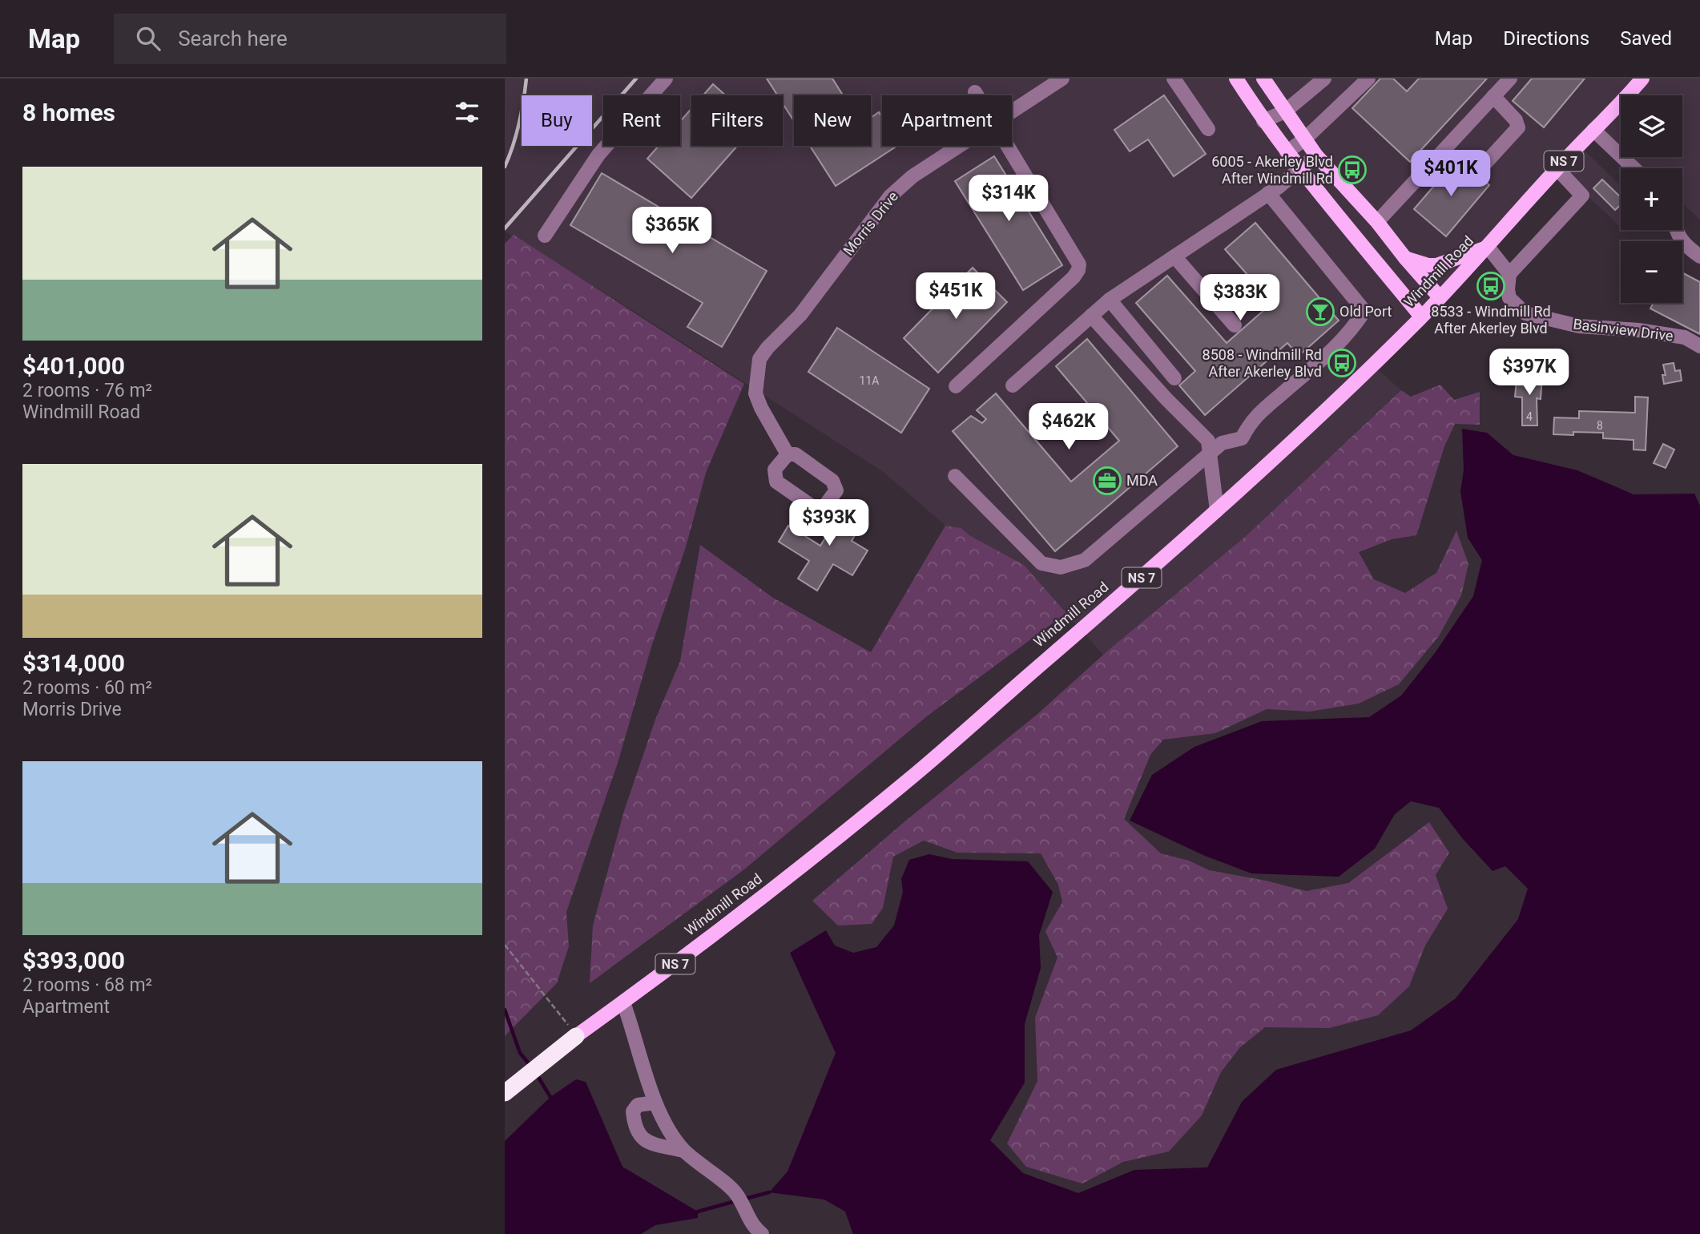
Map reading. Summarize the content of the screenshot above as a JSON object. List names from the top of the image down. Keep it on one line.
{"streets":{"highway":["NS 7","Windmill Road"],"street":["Morris Drive","Basinview Drive"]},"places":{"bus stop":["6005 - Akerley Blvd After Windmill Rd","8533 - Windmill Rd After Akerley Blvd","8508 - Windmill Rd After Akerley Blvd"],"bar":["Old Port"],"office":["MDA"]},"house_numbers":["11A","4","8"],"page":{"header":"Map","search":"Search here","nav":["Map","Directions","Saved"],"heading":"8 homes","map_buttons":["+","−"],"chip":["Buy","Rent","Filters","New","Apartment"],"list":[{"name":"$401,000","note":"2 rooms · 76 m² · Windmill Road"},{"name":"$314,000","note":"2 rooms · 60 m² · Morris Drive"},{"name":"$393,000","note":"2 rooms · 68 m² · Apartment"}],"price":["$401K","$314K","$365K","$451K","$383K","$397K","$462K","$393K"]}}
